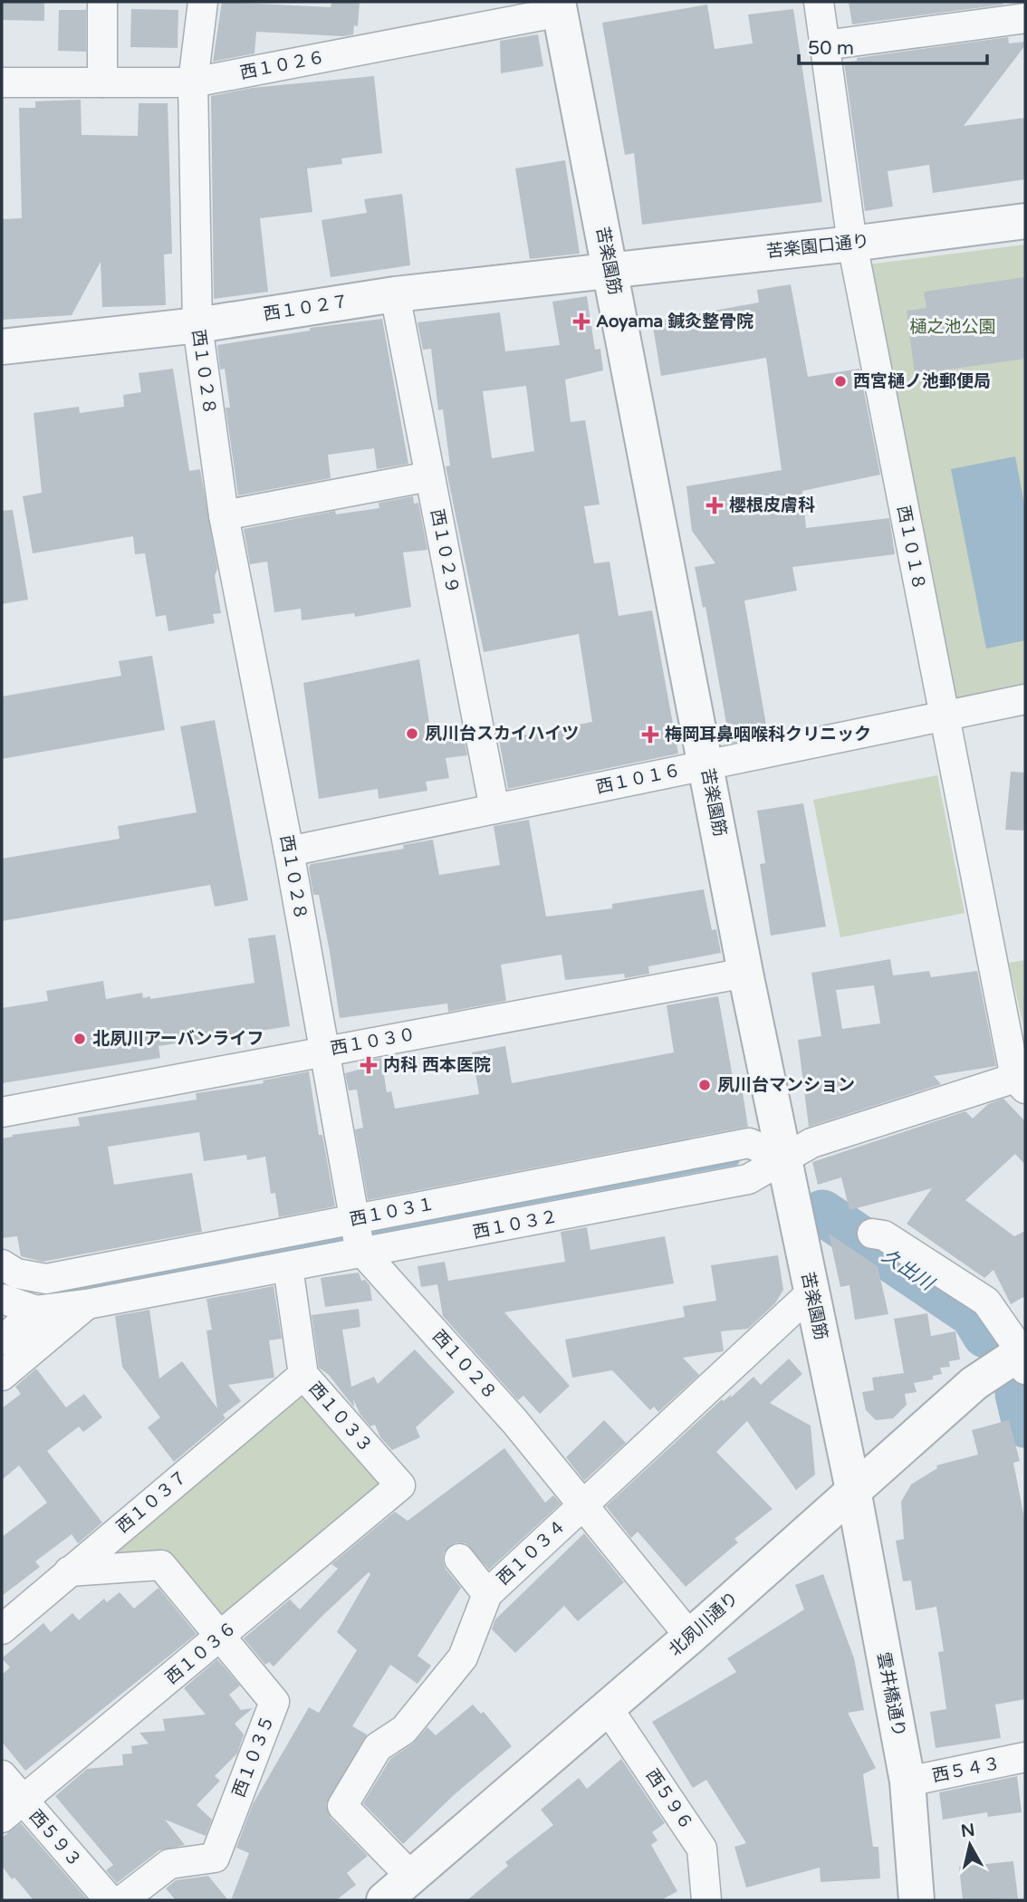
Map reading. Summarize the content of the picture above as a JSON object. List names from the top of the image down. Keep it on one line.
{"streets":{"street":["西１０２６","苦楽園口通り","苦楽園筋","西１０２７","西１０２８","西１０１８","西１０２９","西１０１６","西１０３０","西１０３１","西１０３２","西１０３３","西１０３７","西１０３４","北夙川通り","西１０３６","雲井橋通り","西１０３５","西５４３","西５９６","西５９３"]},"crossings":[["西１０２６","苦楽園筋"],["西１０２６","西１０２８"],["苦楽園口通り","苦楽園筋"],["苦楽園口通り","西１０２７"],["苦楽園口通り","西１０１８"],["苦楽園筋","西１０２７"],["苦楽園筋","西１０１６"],["苦楽園筋","西１０３０"],["苦楽園筋","西１０３２"],["苦楽園筋","西１０３４"],["苦楽園筋","北夙川通り"],["苦楽園筋","雲井橋通り"],["西１０２７","西１０２８"],["西１０２７","西１０２９"],["西１０２８","西１０１６"],["西１０２８","西１０３０"],["西１０２８","西１０３１"],["西１０２８","西１０３２"],["西１０２８","西１０３４"],["西１０２８","北夙川通り"],["西１０１８","西１０１６"],["西１０１８","西１０３２"],["西１０２９","西１０１６"],["西１０３１","西１０３２"],["西１０３２","西１０３３"],["西１０３３","西１０３７"],["西１０３３","西１０３６"],["西１０３７","西１０３５"],["西１０３４","北夙川通り"],["北夙川通り","雲井橋通り"],["北夙川通り","西５９６"],["西１０３６","西１０３５"],["西１０３６","西５９３"],["雲井橋通り","西５４３"]],"water":["久出川"],"parks":["樋之池公園"],"places":{"health":["Aoyama 鍼灸整骨院","櫻根皮膚科","梅岡耳鼻咽喉科クリニック","内科 西本医院"],"other":["西宮樋ノ池郵便局","夙川台スカイハイツ","北夙川アーバンライフ","夙川台マンション"]},"scale_bar":"50 m","north":"top"}
